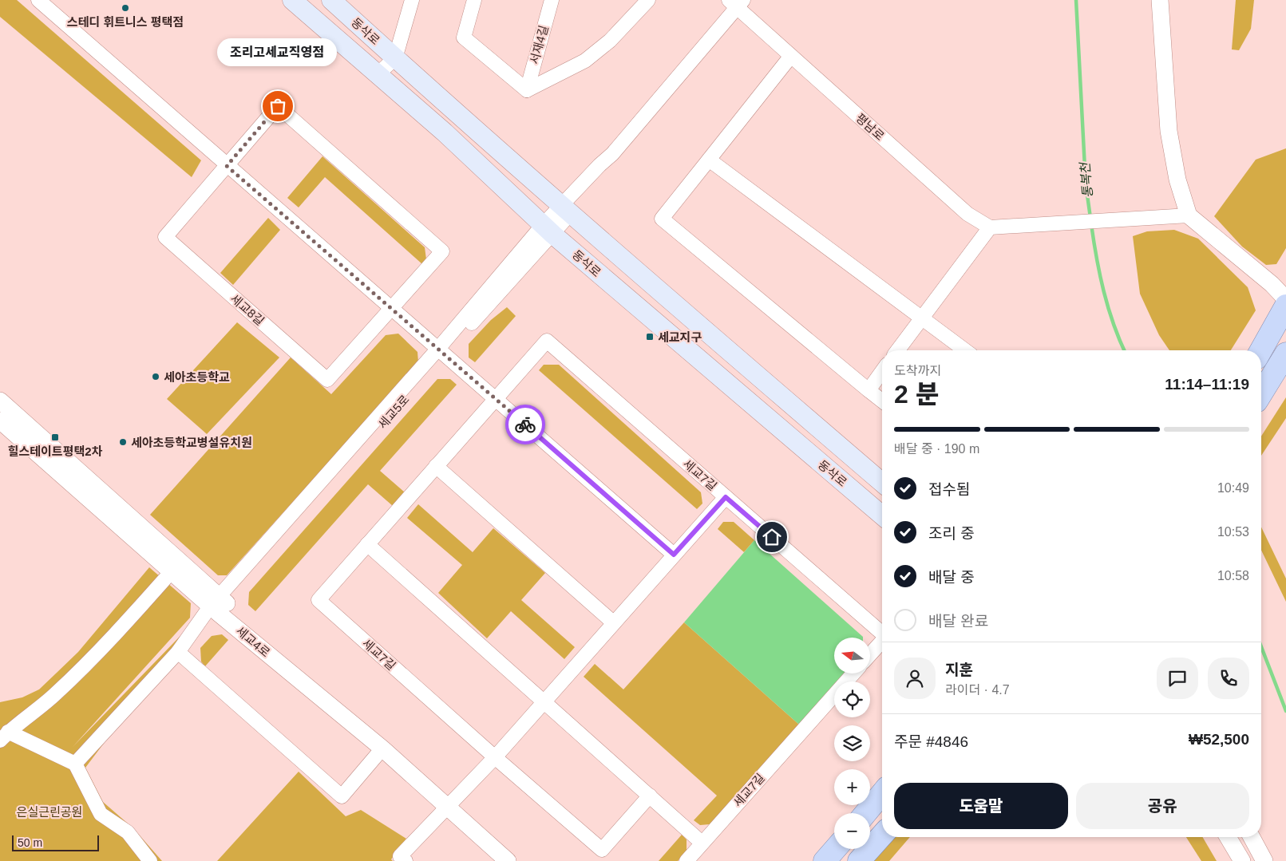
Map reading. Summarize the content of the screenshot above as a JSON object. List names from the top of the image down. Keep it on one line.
{"streets":{"main road":["동삭로"],"street":["서재4길","평남로","세교8길","세교5로","세교7길","세교4로"]},"crossings":[["동삭로","세교5로"],["평남로","세교5로"],["세교5로","세교4로"]],"water":["통복천"],"parks":["은실근린공원"],"places":{"other":["스테디 휘트니스 평택점","조리고세교직영점","세아초등학교","세아초등학교병설유치원"],"transit":["세교지구","힐스테이트평택2차"]},"scale_bar":"50 m","north":"left","page":{"bubble":"조리고세교직영점","heading":["2 분","도착까지","11:14–11:19"],"panel":["지훈","라이더 · 4.7","주문 #4846","₩52,500"],"bar":"배달 중 · 190 m","list":[["접수됨","10:49"],["조리 중","10:53"],["배달 중","10:58"],"배달 완료"],"map_buttons":["+","−"],"buttons":["도움말","공유"],"scale":"50 m"}}
